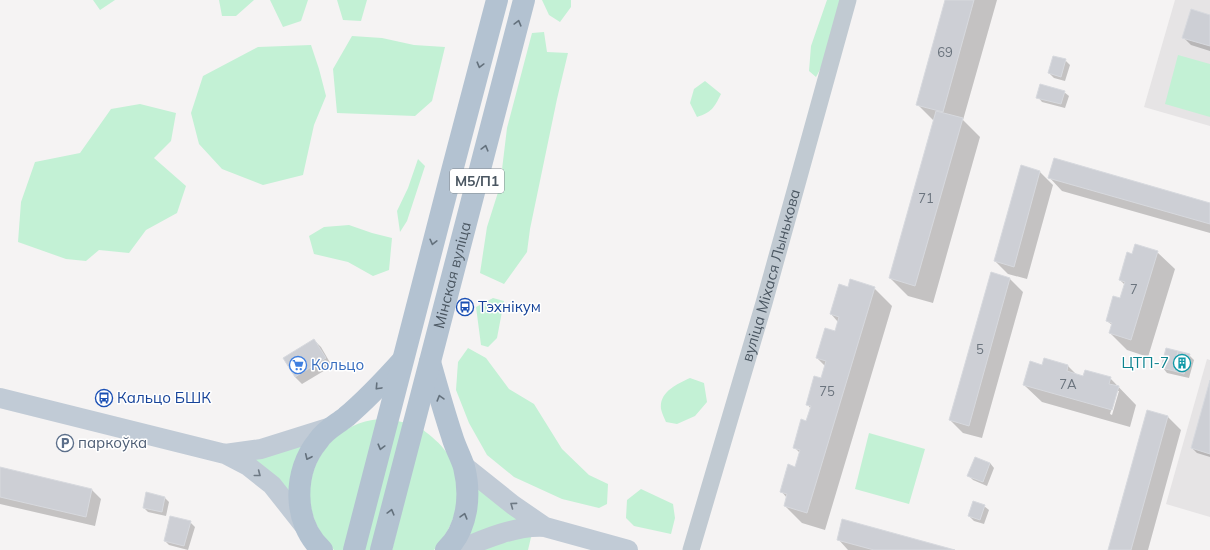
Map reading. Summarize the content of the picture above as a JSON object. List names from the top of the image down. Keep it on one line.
{"streets":{"main road":["М5/П1","Мінская вуліца"],"street":["вуліца Міхася Лынькова"]},"places":{"bus stop":["Тэхнікум","Кальцо БШК"],"building":["ЦТП-7"],"supermarket":["Кольцо"],"parking":["паркоўка"]},"house_numbers":["69","71","7","5","7А","75"]}
